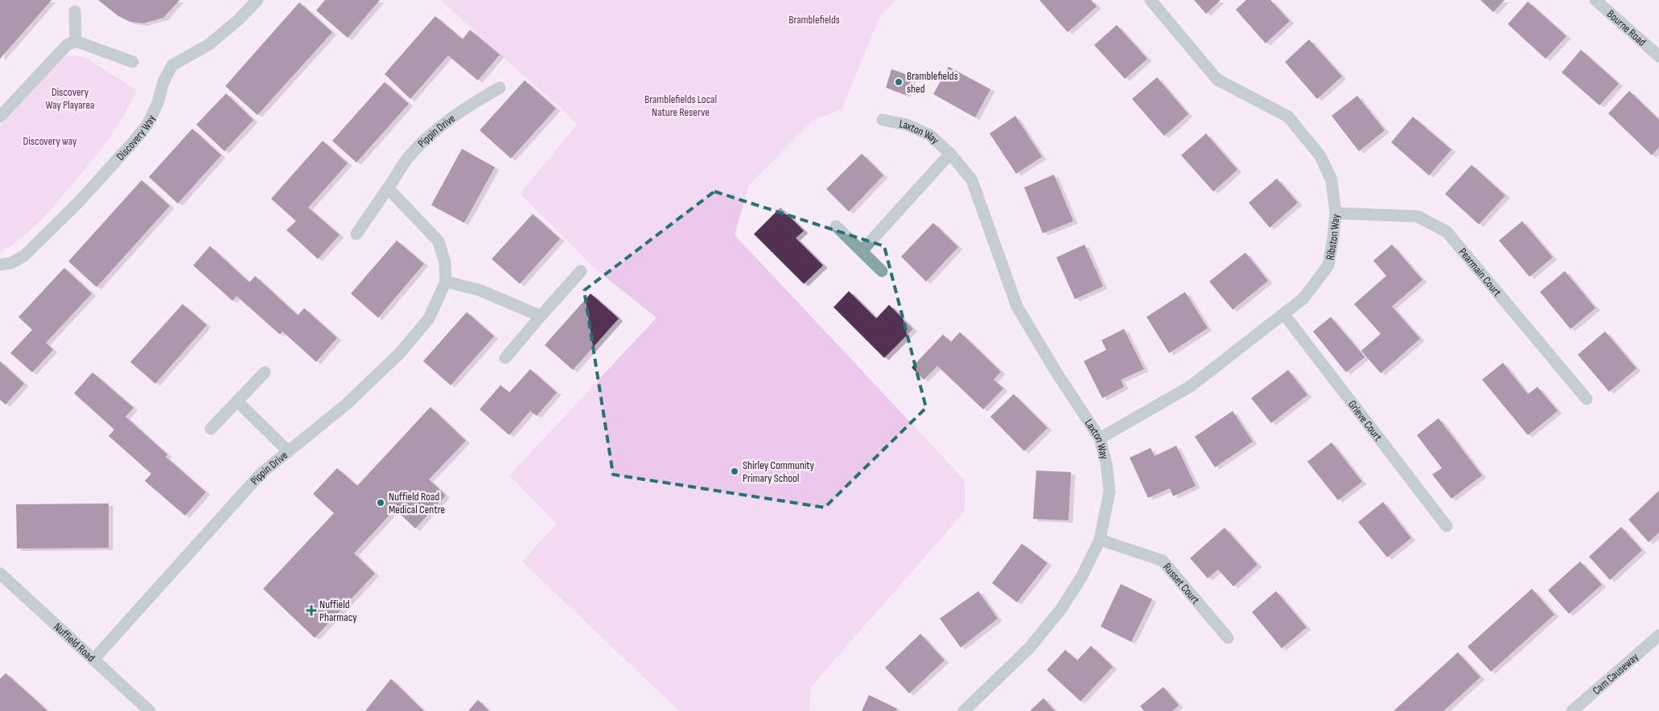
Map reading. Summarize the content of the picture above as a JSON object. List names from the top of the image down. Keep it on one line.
{"streets":{"street":["Bourne Road","Pippin Drive","Laxton Way","Discovery Way","Ribston Way","Pearmain Court","Grieve Court","Russet Court","Nuffield Road","Cam Causeway"]},"crossings":[["Pippin Drive","Nuffield Road"],["Laxton Way","Ribston Way"],["Laxton Way","Russet Court"],["Ribston Way","Pearmain Court"],["Ribston Way","Grieve Court"]],"parks":["Bramblefields","Discovery Way Playarea","Bramblefields Local Nature Reserve","Discovery way"],"places":{"other":["Bramblefields shed","Shirley Community Primary School","Nuffield Road Medical Centre"],"health":["Nuffield Pharmacy"]}}
